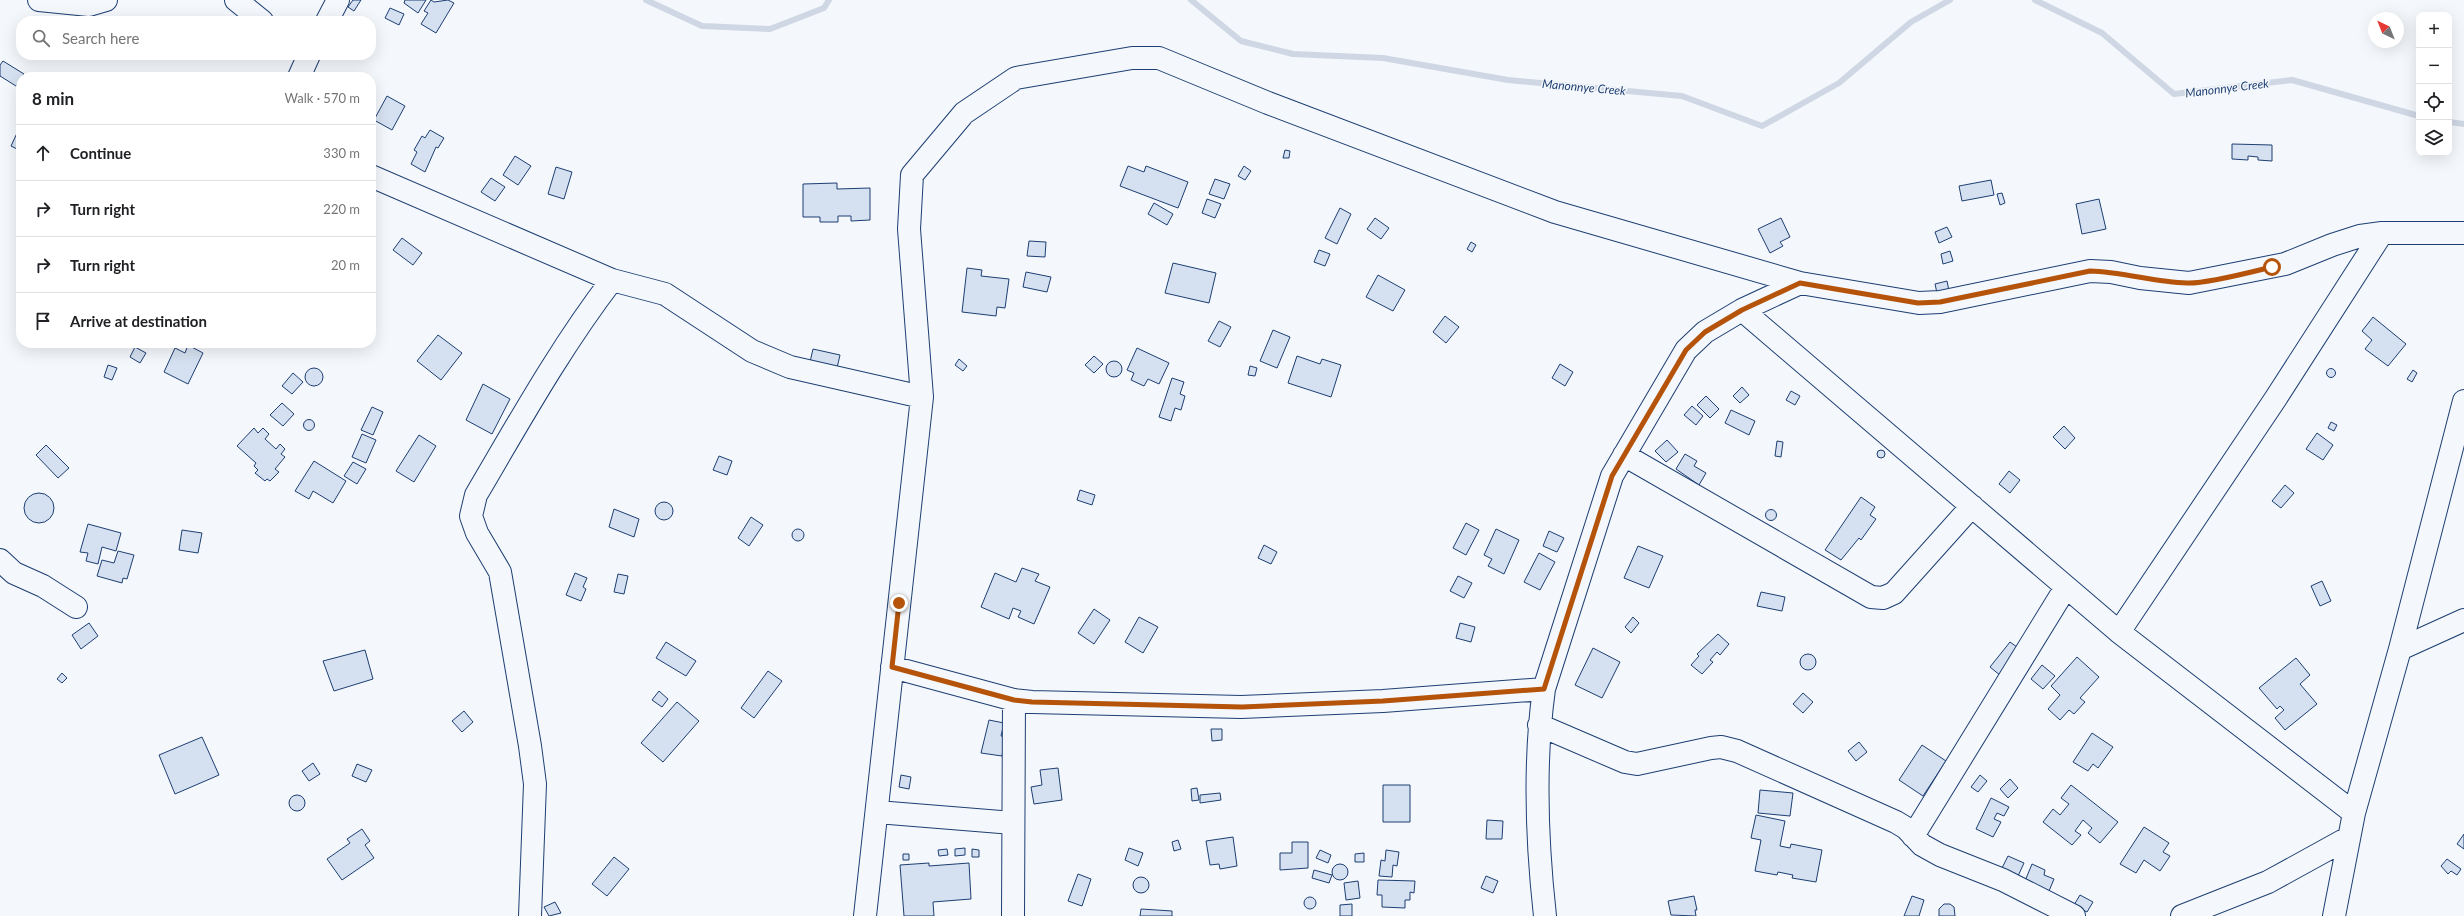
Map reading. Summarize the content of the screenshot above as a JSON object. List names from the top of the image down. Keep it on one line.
{"water":["Manonnye Creek"],"north":"top left","page":{"map_buttons":["+","−"],"search":"Search here","heading":["8 min","Walk · 570 m"],"list":[["Continue","330 m"],["Turn right","220 m"],["Turn right","20 m"],"Arrive at destination"]}}
